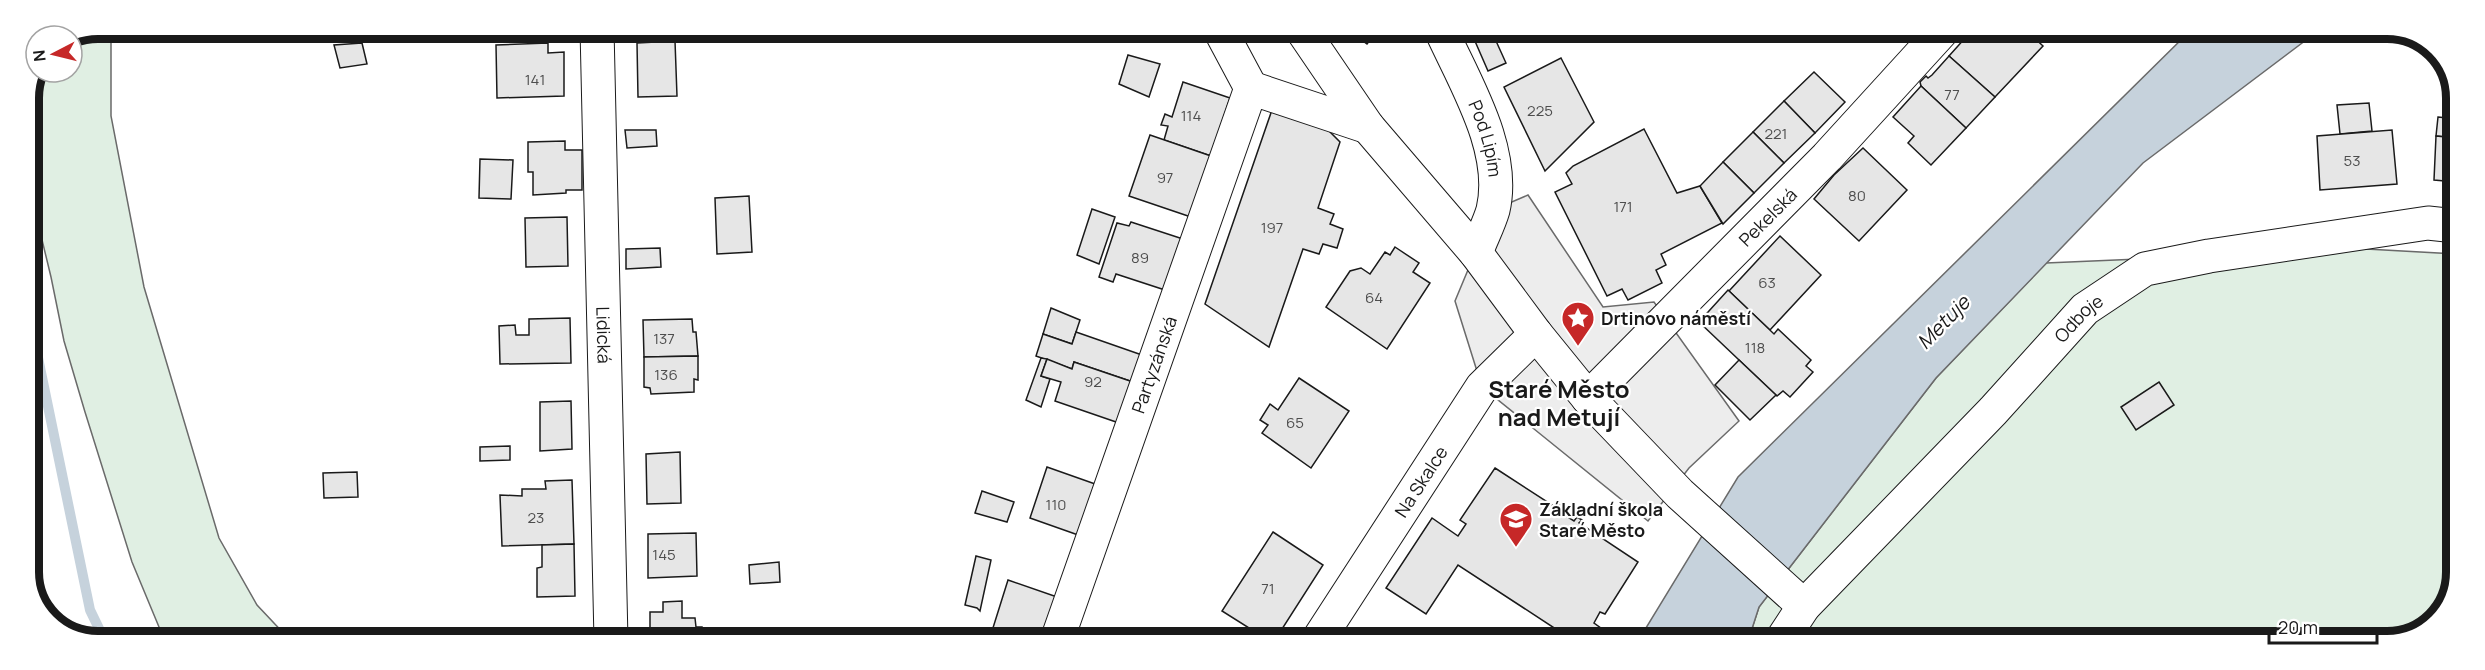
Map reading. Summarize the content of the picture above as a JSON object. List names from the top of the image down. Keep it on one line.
{"streets":{"street":["Pod Lipím","Pekelská","Odboje","Lidická","Partyzánská","Na Skalce"]},"districts":["Staré Město nad Metují"],"water":["Metuje"],"places":{"place":["Drtinovo náměstí"],"school or university":["Základní škola Staré Město"]},"house_numbers":["141","77","225","114","221","53","97","80","171","197","89","63","64","137","118","136","92","65","110","23","145","71"],"scale_bar":"20 m","north":"left"}
